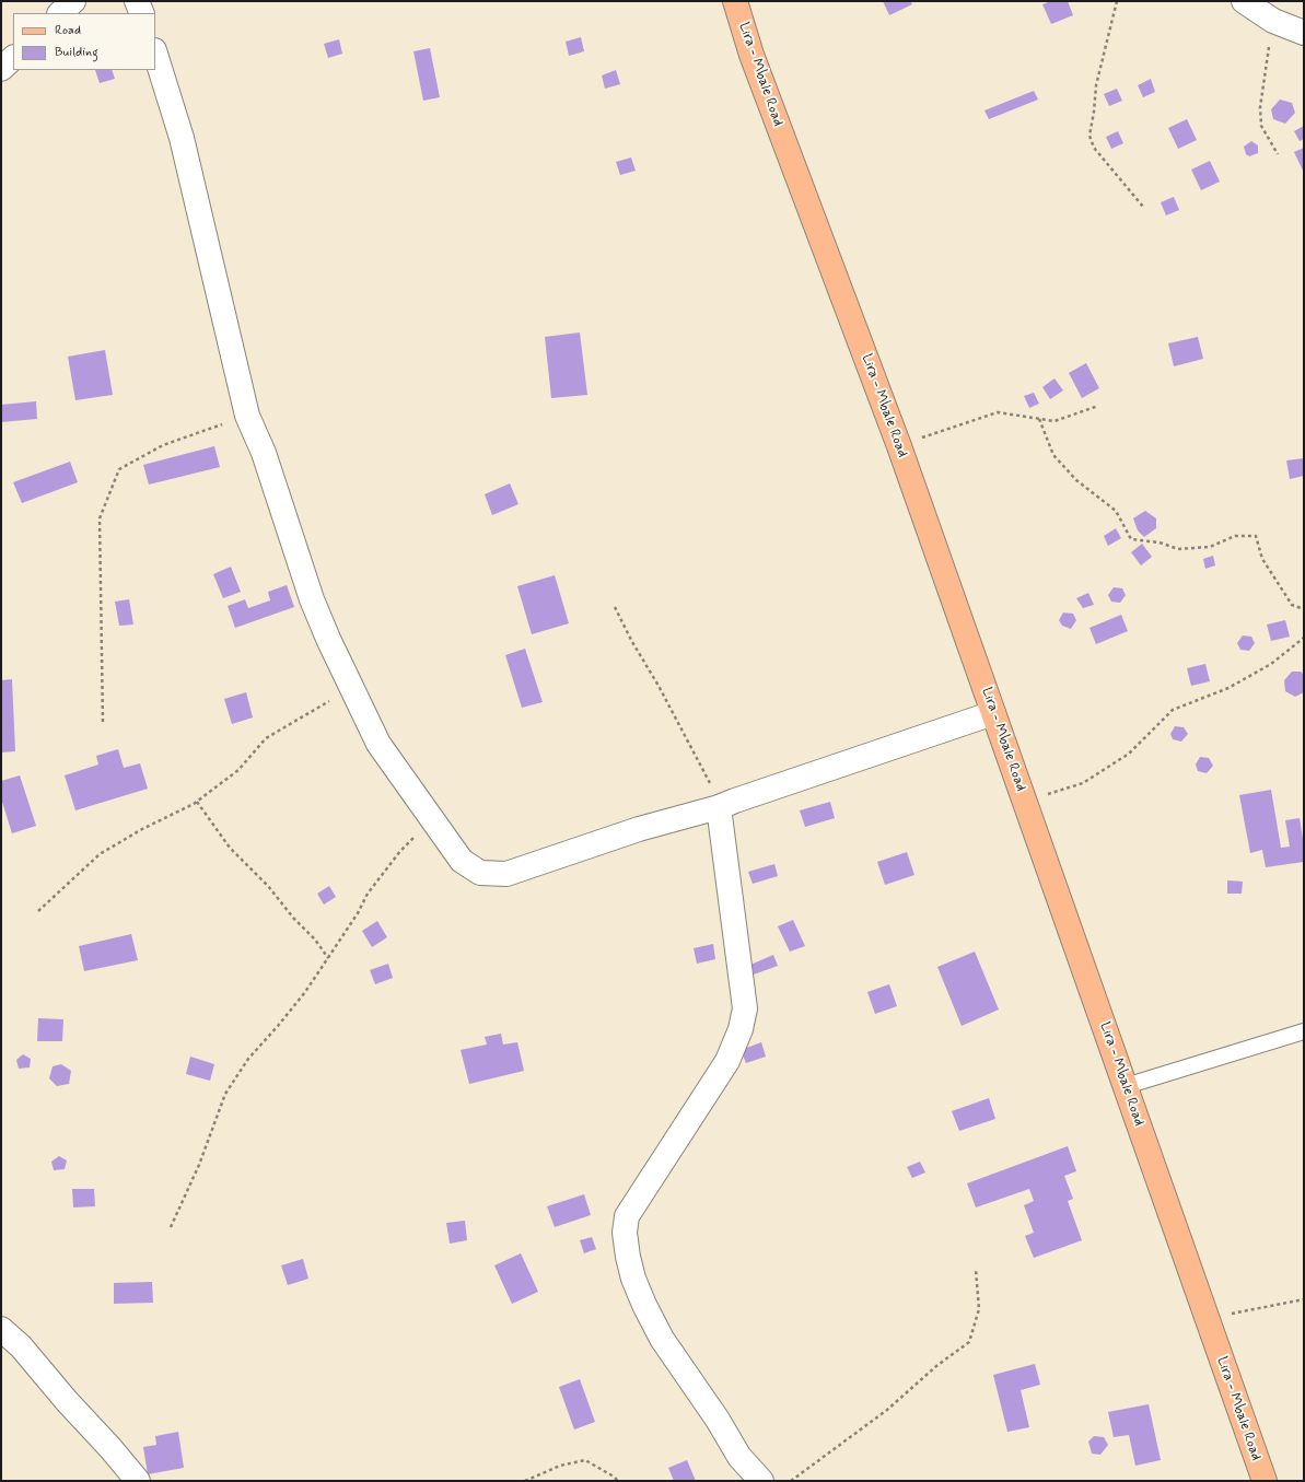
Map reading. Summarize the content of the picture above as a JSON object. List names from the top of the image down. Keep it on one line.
{"streets":{"main road":["Lira - Mbale Road"]},"legend":["Road","Building"]}
